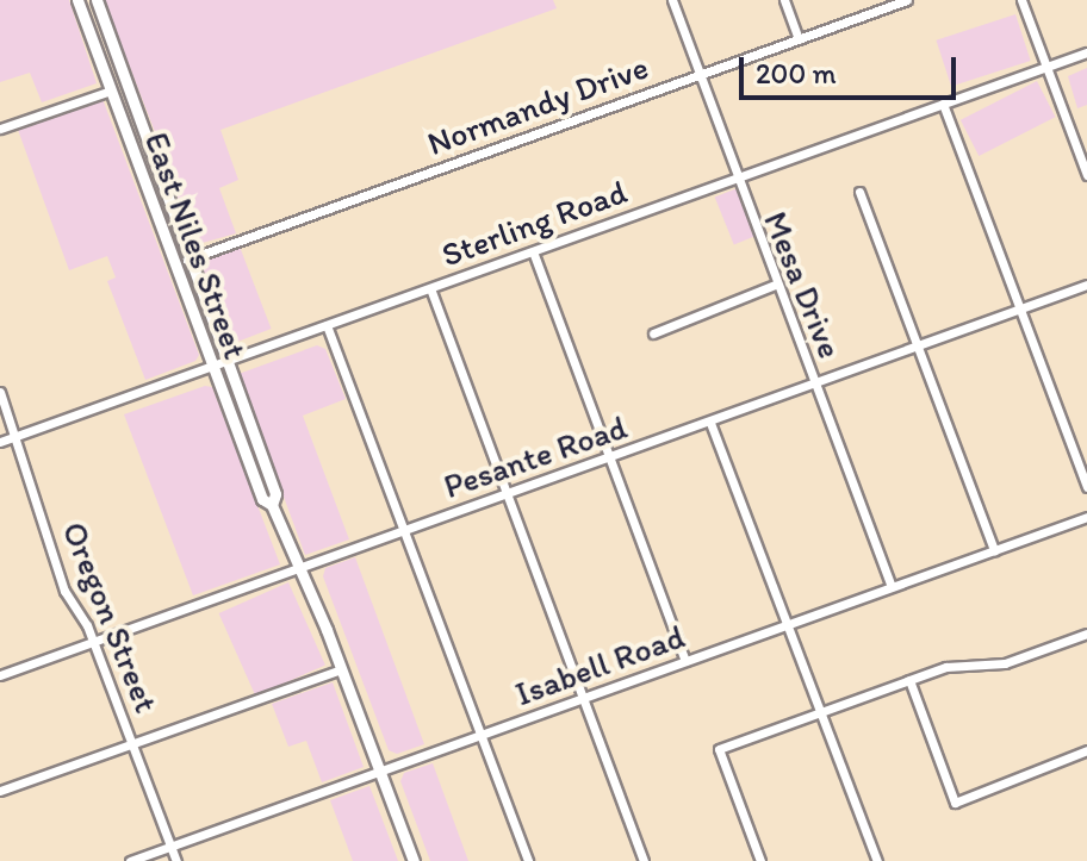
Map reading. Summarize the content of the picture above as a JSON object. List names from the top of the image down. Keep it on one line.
{"streets":{"main road":["East Niles Street"],"street":["Normandy Drive","Sterling Road","Mesa Drive","Pesante Road","Oregon Street","Isabell Road"]},"crossings":[["Normandy Drive","East Niles Street"],["Normandy Drive","Mesa Drive"],["Sterling Road","East Niles Street"],["Sterling Road","Mesa Drive"],["Sterling Road","Oregon Street"],["East Niles Street","Pesante Road"],["East Niles Street","Isabell Road"],["Mesa Drive","Pesante Road"],["Mesa Drive","Isabell Road"],["Pesante Road","Oregon Street"],["Oregon Street","Isabell Road"]],"scale_bar":"200 m"}
